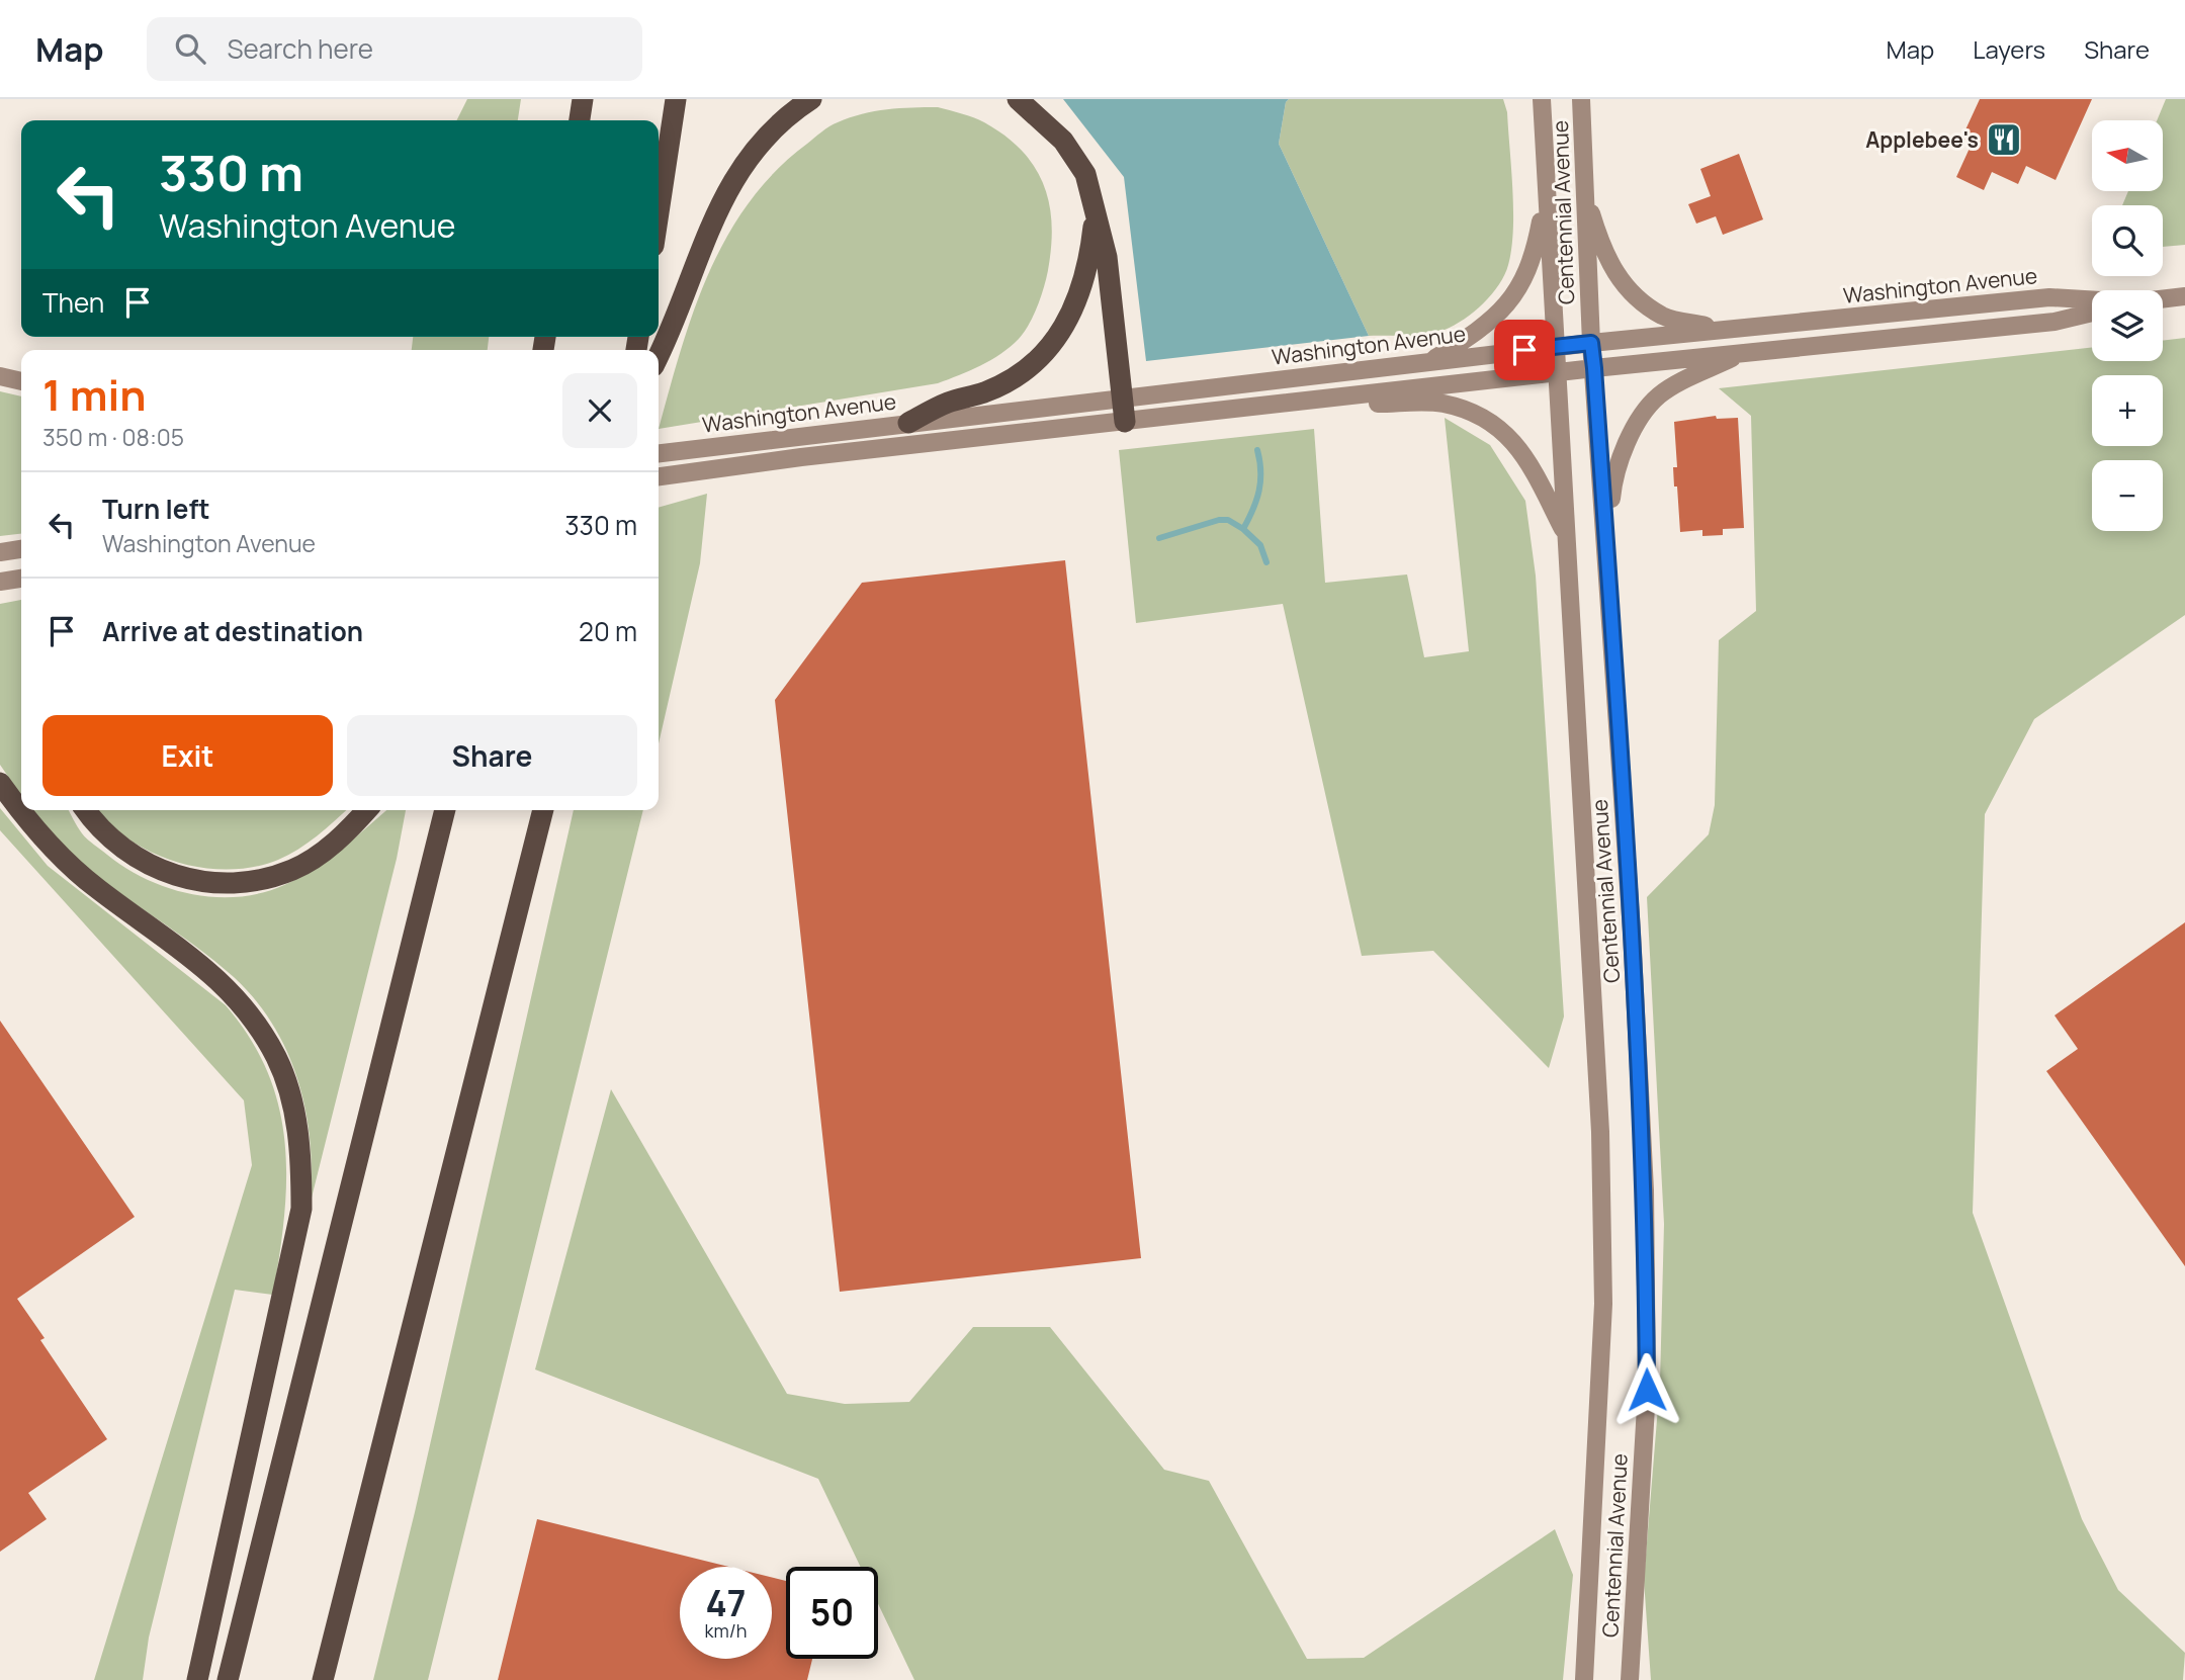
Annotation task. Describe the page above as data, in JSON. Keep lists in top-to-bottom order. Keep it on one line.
{"streets":{"main road":["Centennial Avenue","Washington Avenue"]},"crossings":[["Centennial Avenue","Washington Avenue"]],"places":{"restaurant":["Applebee's"]},"north":"left","page":{"header":"Map","search":"Search here","nav":["Map","Layers","Share"],"map_buttons":["+","−"],"turn":["330 m","Washington Avenue"],"then":"Then","heading":["1 min","350 m · 08:05"],"list":[{"name":"Turn left","note":"Washington Avenue","value":"330 m"},{"name":"Arrive at destination","value":"20 m"}],"buttons":["Exit","Share"],"speed":"47 km/h","limit":"50"}}
